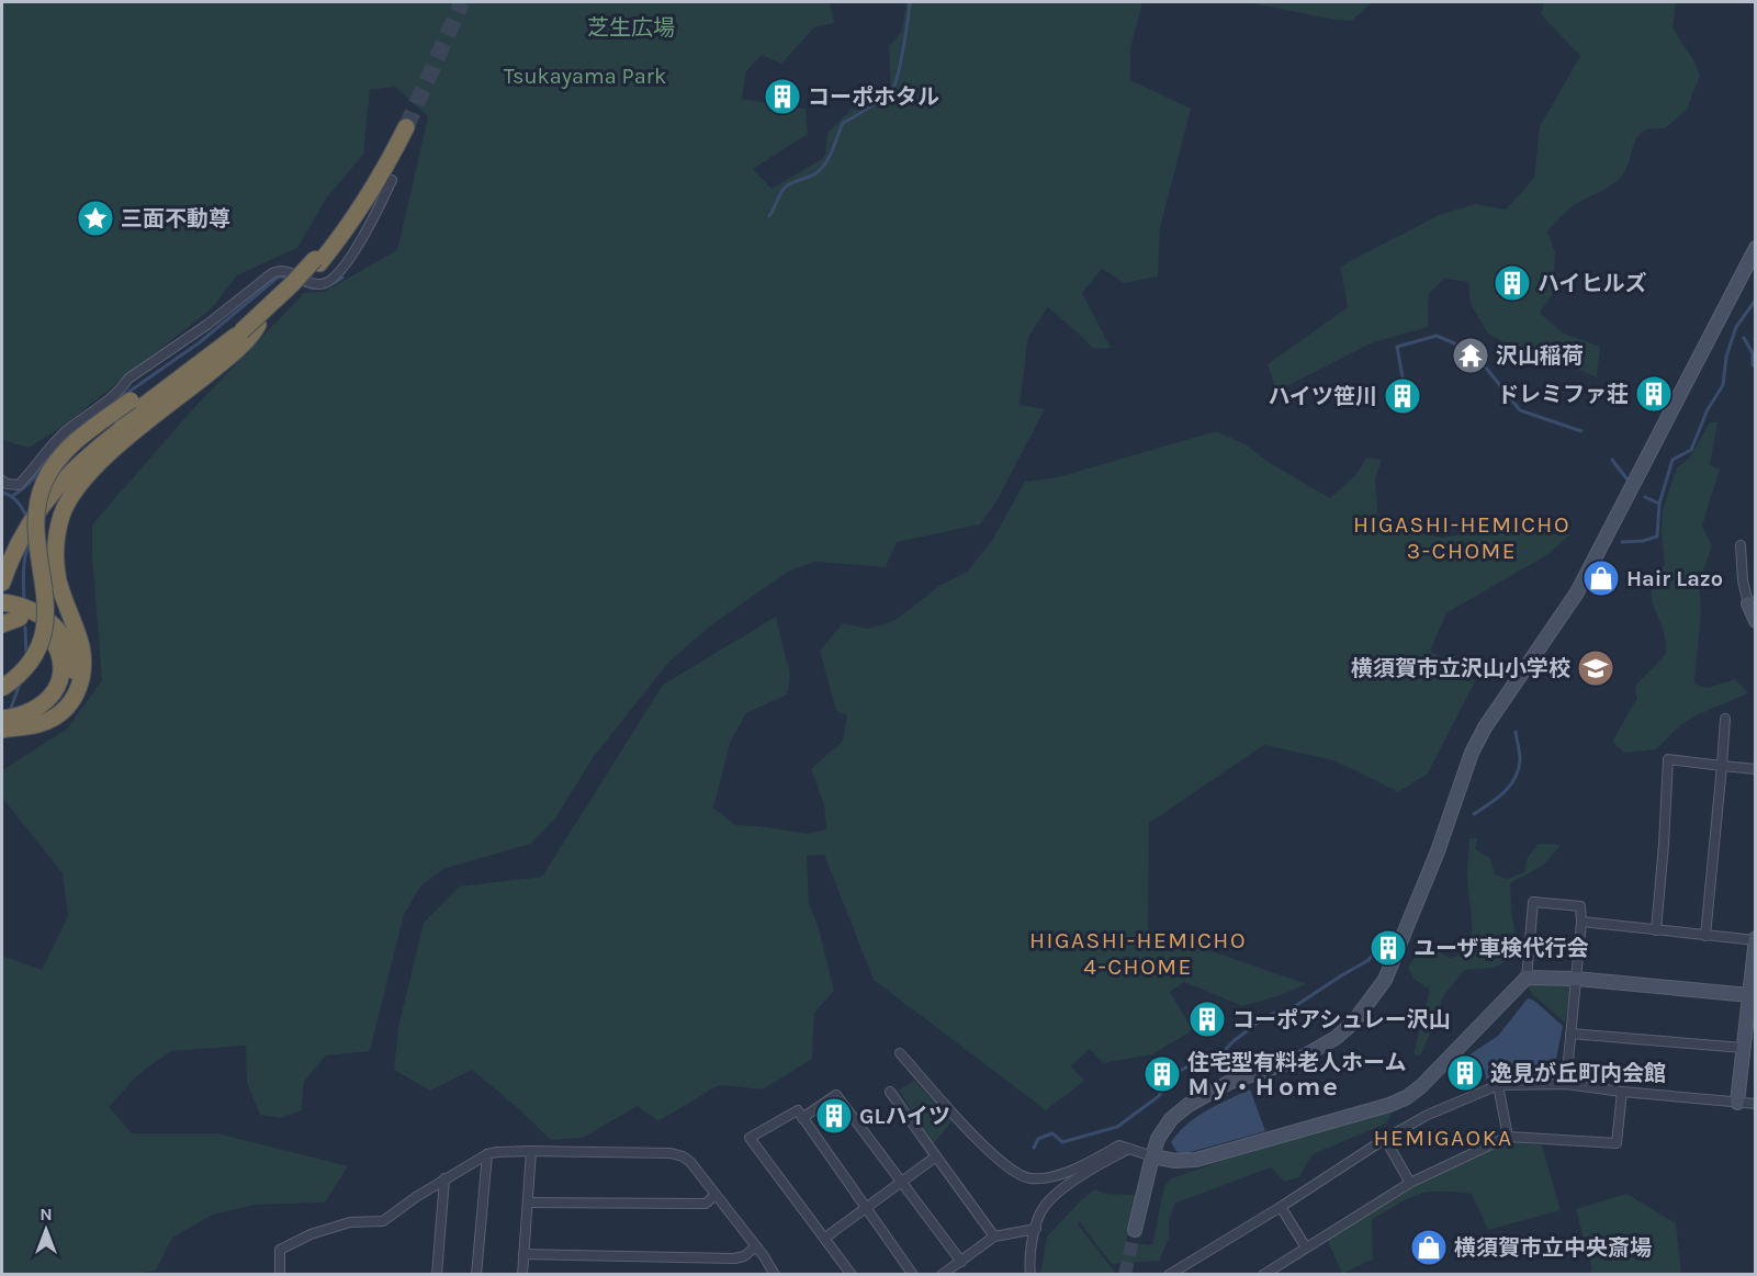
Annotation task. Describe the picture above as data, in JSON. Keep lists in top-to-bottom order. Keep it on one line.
{"districts":["HIGASHI-HEMICHO 3-CHOME","HIGASHI-HEMICHO 4-CHOME","HEMIGAOKA"],"parks":["芝生広場","Tsukayama Park"],"places":{"building":["コーポホタル","ハイヒルズ","ドレミファ荘","ハイツ笹川","ユーザ車検代行会","コーポアシュレー沢山","逸見が丘町内会館","住宅型有料老人ホーム Ｍｙ・Ｈｏｍｅ","GLハイツ"],"place":["三面不動尊"],"temple":["沢山稲荷"],"shop":["Hair Lazo","横須賀市立中央斎場"],"school or university":["横須賀市立沢山小学校"]},"north":"top"}
